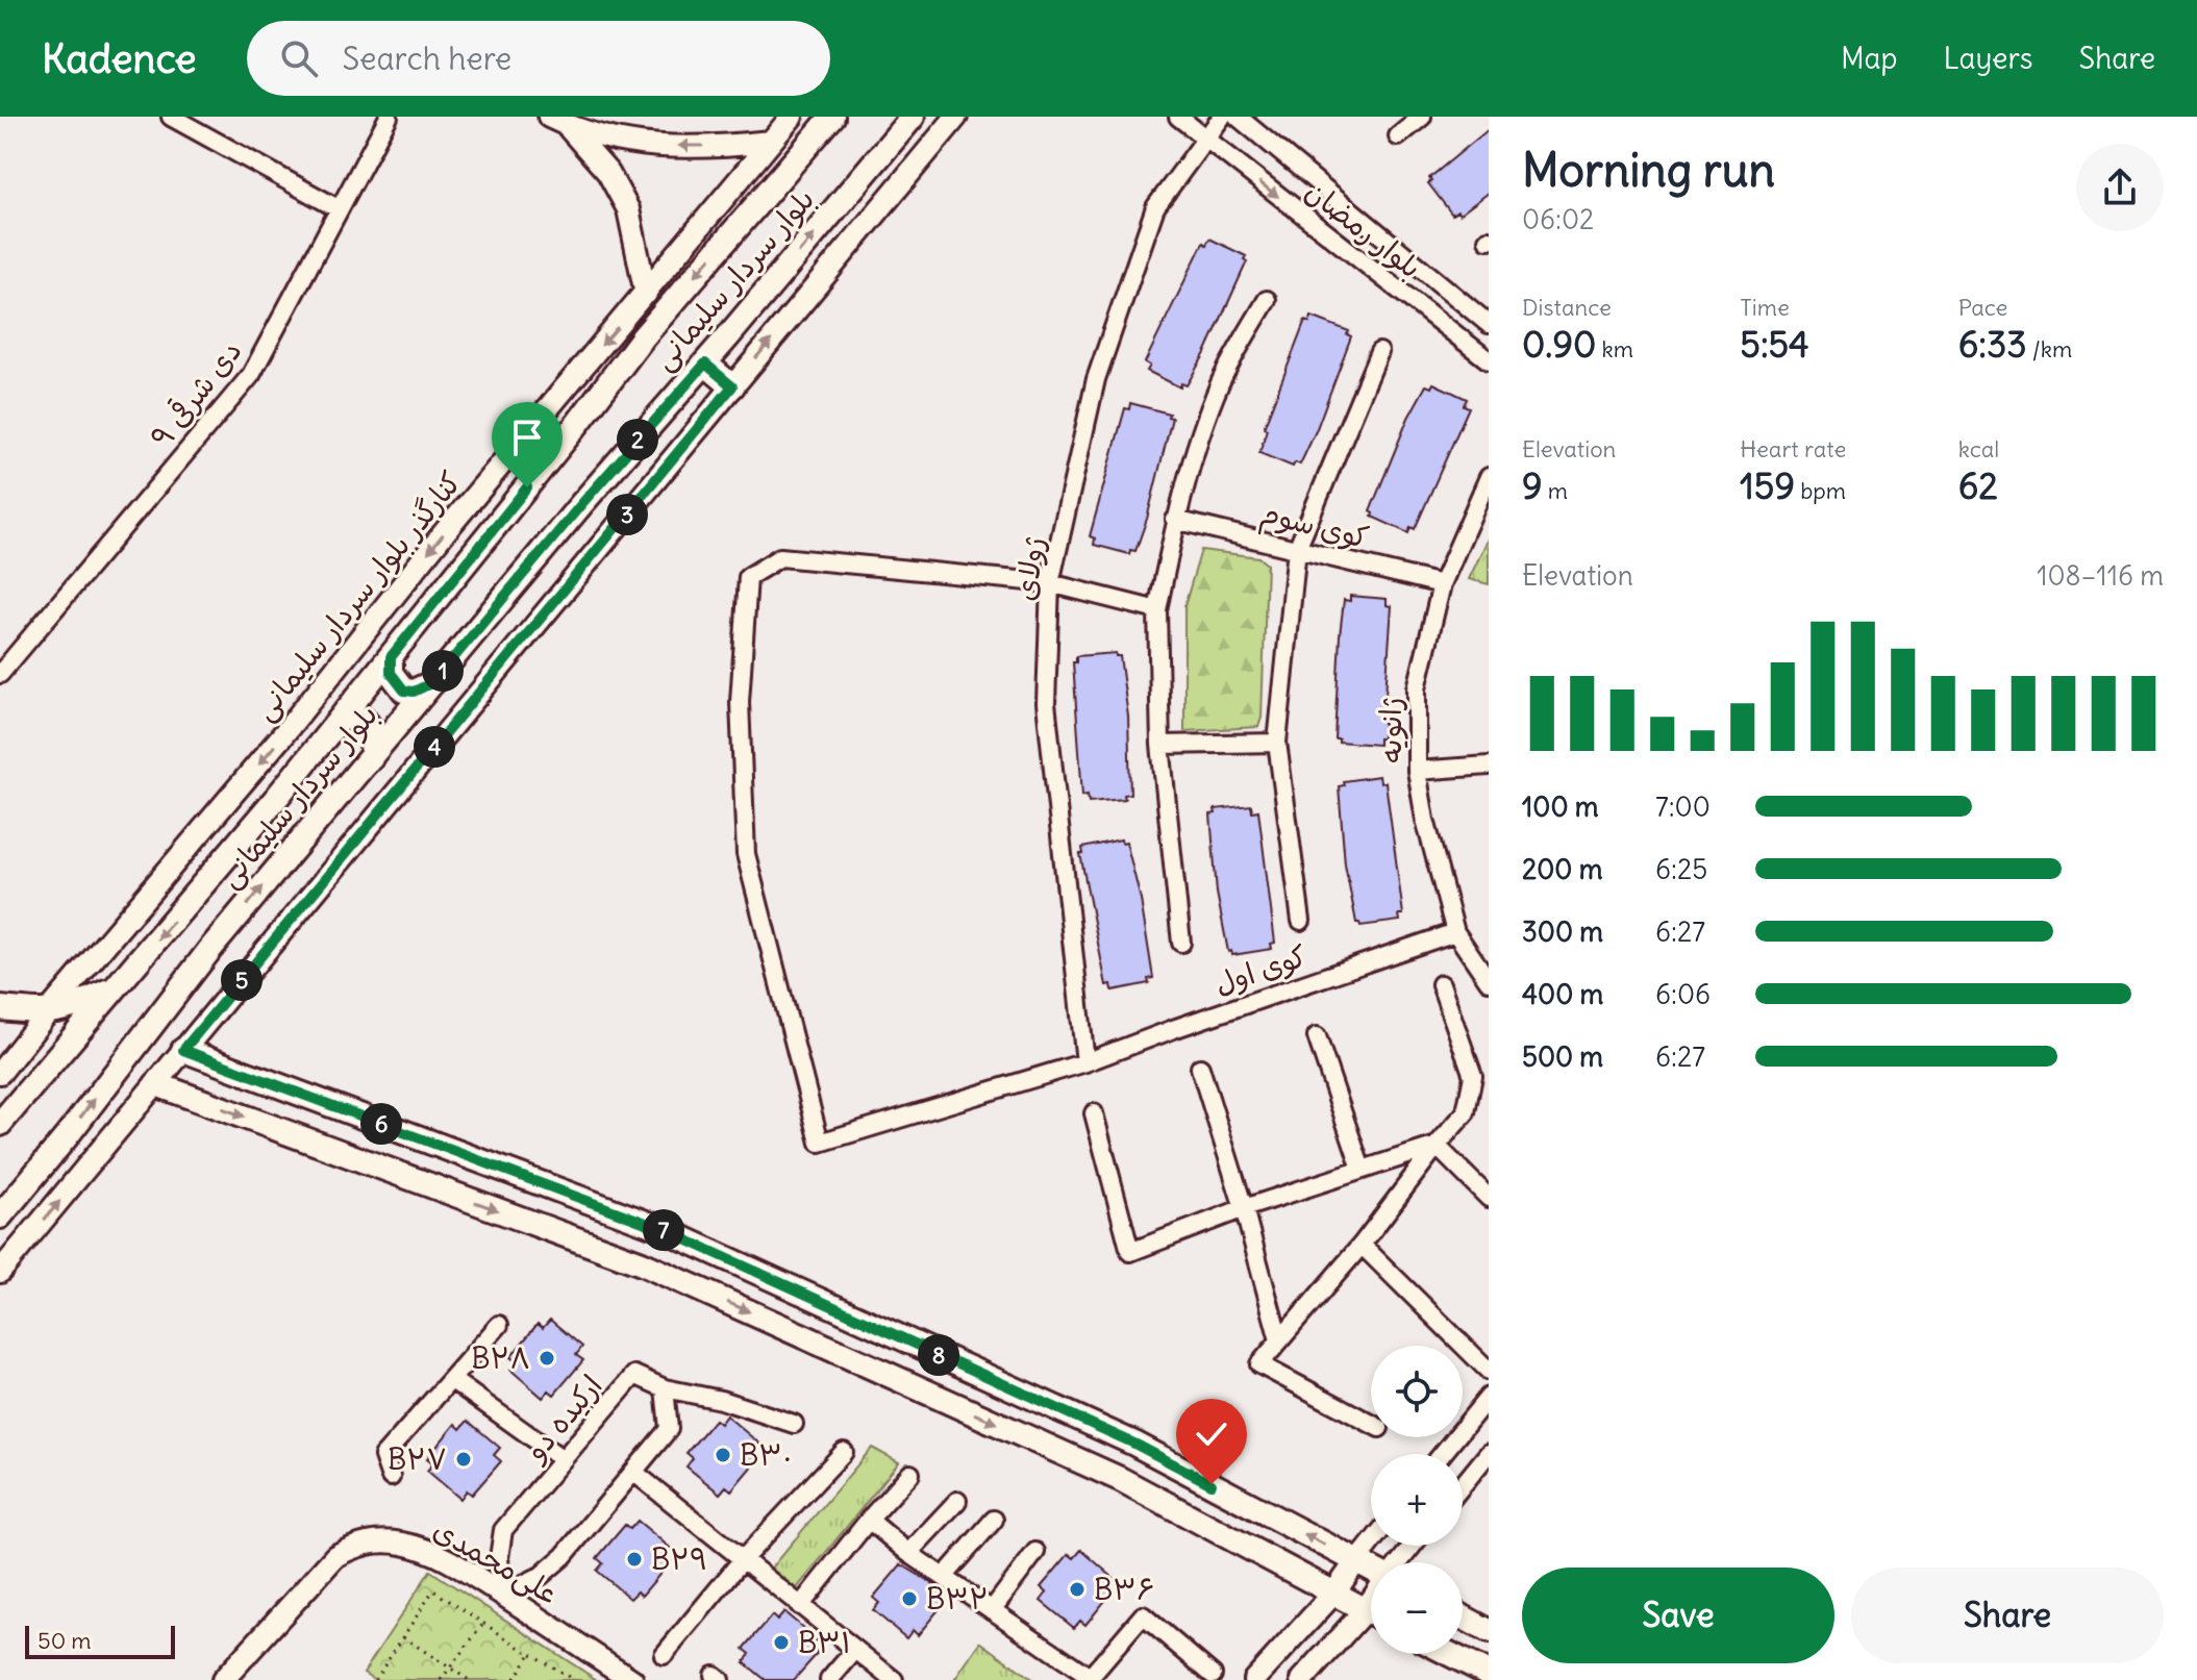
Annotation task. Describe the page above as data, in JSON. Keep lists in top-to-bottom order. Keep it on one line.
{"streets":{"main road":["بلوار سردار سلیمانی"],"street":["بلوار رمضان","۹ دی شرقی","کوی سوم","ژولای","کنارگذر بلوار سردار سلیمانی","ژانویه","کوی اول","ارکیده دو","علی‌محمدی"]},"crossings":[["بلوار رمضان","ژولای"],["کوی سوم","ژانویه"],["ژولای","کوی اول"],["ژانویه","کوی اول"],["ارکیده دو","علی‌محمدی"]],"places":["B۲۸","B۳۰","B۲۷","B۲۹","B۳۶","B۳۲","B۳۱"],"scale_bar":"50 m","page":{"header":"Kadence","search":"Search here","nav":["Map","Layers","Share"],"heading":["Morning run","06:02"],"stats":[["Distance","0.90 km"],["Time","5:54"],["Pace","6:33 /km"],["Elevation","9 m"],["Heart rate","159 bpm"],["kcal","62"]],"pins":["2","3","1","4","5","6","7","8"],"chart":["Elevation","108–116 m"],"list":[{"name":"100 m","note":"7:00"},{"name":"200 m","note":"6:25"},{"name":"300 m","note":"6:27"},{"name":"400 m","note":"6:06"},{"name":"500 m","note":"6:27"}],"map_buttons":["+","−"],"buttons":["Save","Share"],"scale":"50 m"}}
